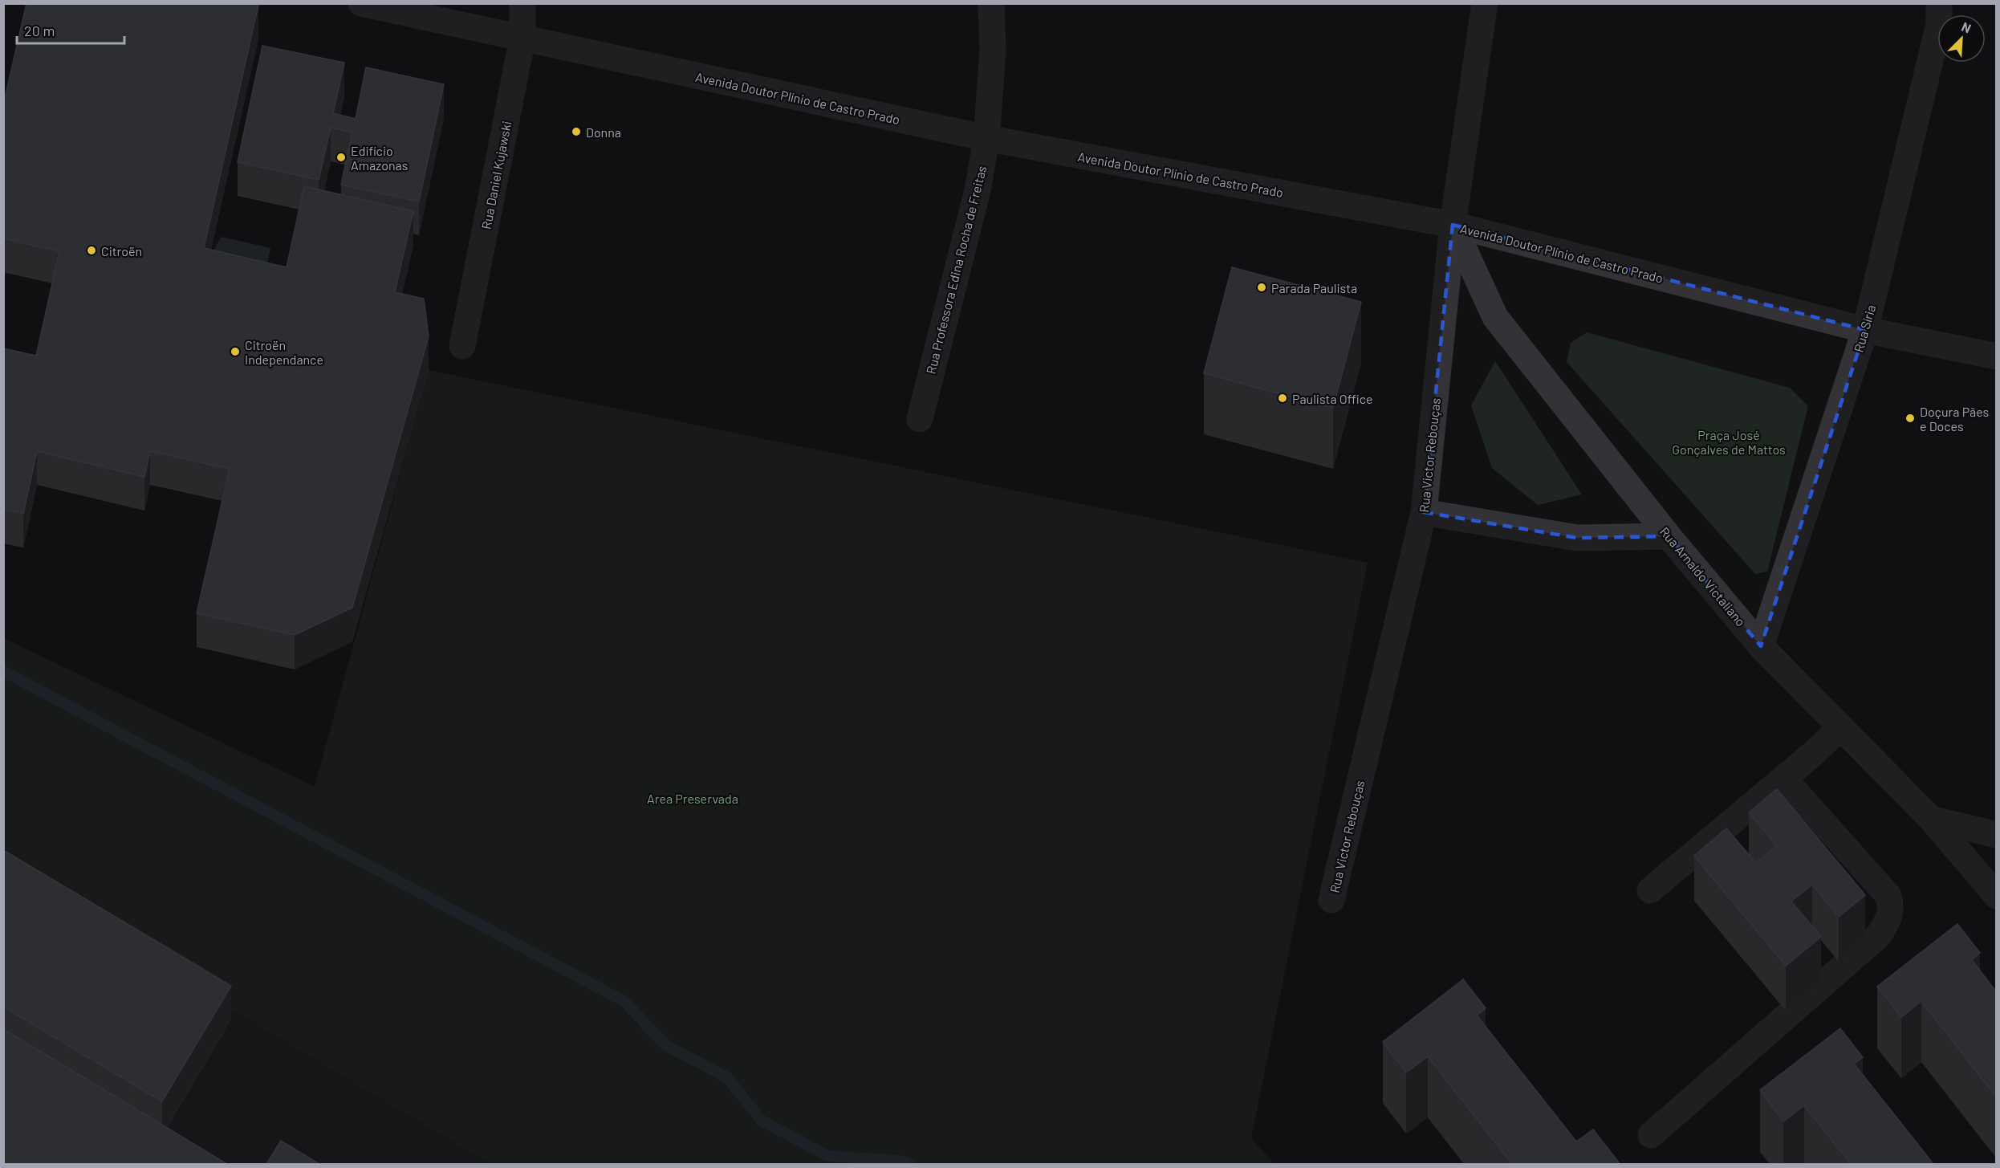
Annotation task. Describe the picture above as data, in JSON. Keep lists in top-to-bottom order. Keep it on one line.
{"streets":{"street":["Avenida Doutor Plínio de Castro Prado","Rua Daniel Kujawski","Rua Professora Edina Rocha de Freitas","Rua Síria","Rua Victor Rebouças","Rua Arnaldo Victaliano"]},"crossings":[["Avenida Doutor Plínio de Castro Prado","Rua Daniel Kujawski"],["Avenida Doutor Plínio de Castro Prado","Rua Professora Edina Rocha de Freitas"],["Avenida Doutor Plínio de Castro Prado","Rua Síria"],["Avenida Doutor Plínio de Castro Prado","Rua Victor Rebouças"],["Avenida Doutor Plínio de Castro Prado","Rua Arnaldo Victaliano"],["Rua Síria","Rua Arnaldo Victaliano"],["Rua Victor Rebouças","Rua Arnaldo Victaliano"]],"parks":["Praça José Gonçalves de Mattos","Area Preservada"],"places":["Donna","Edifício Amazonas","Citroën","Parada Paulista","Citroën Independance","Paulista Office","Doçura Pães e Doces"],"scale_bar":"20 m","north":"top right"}
